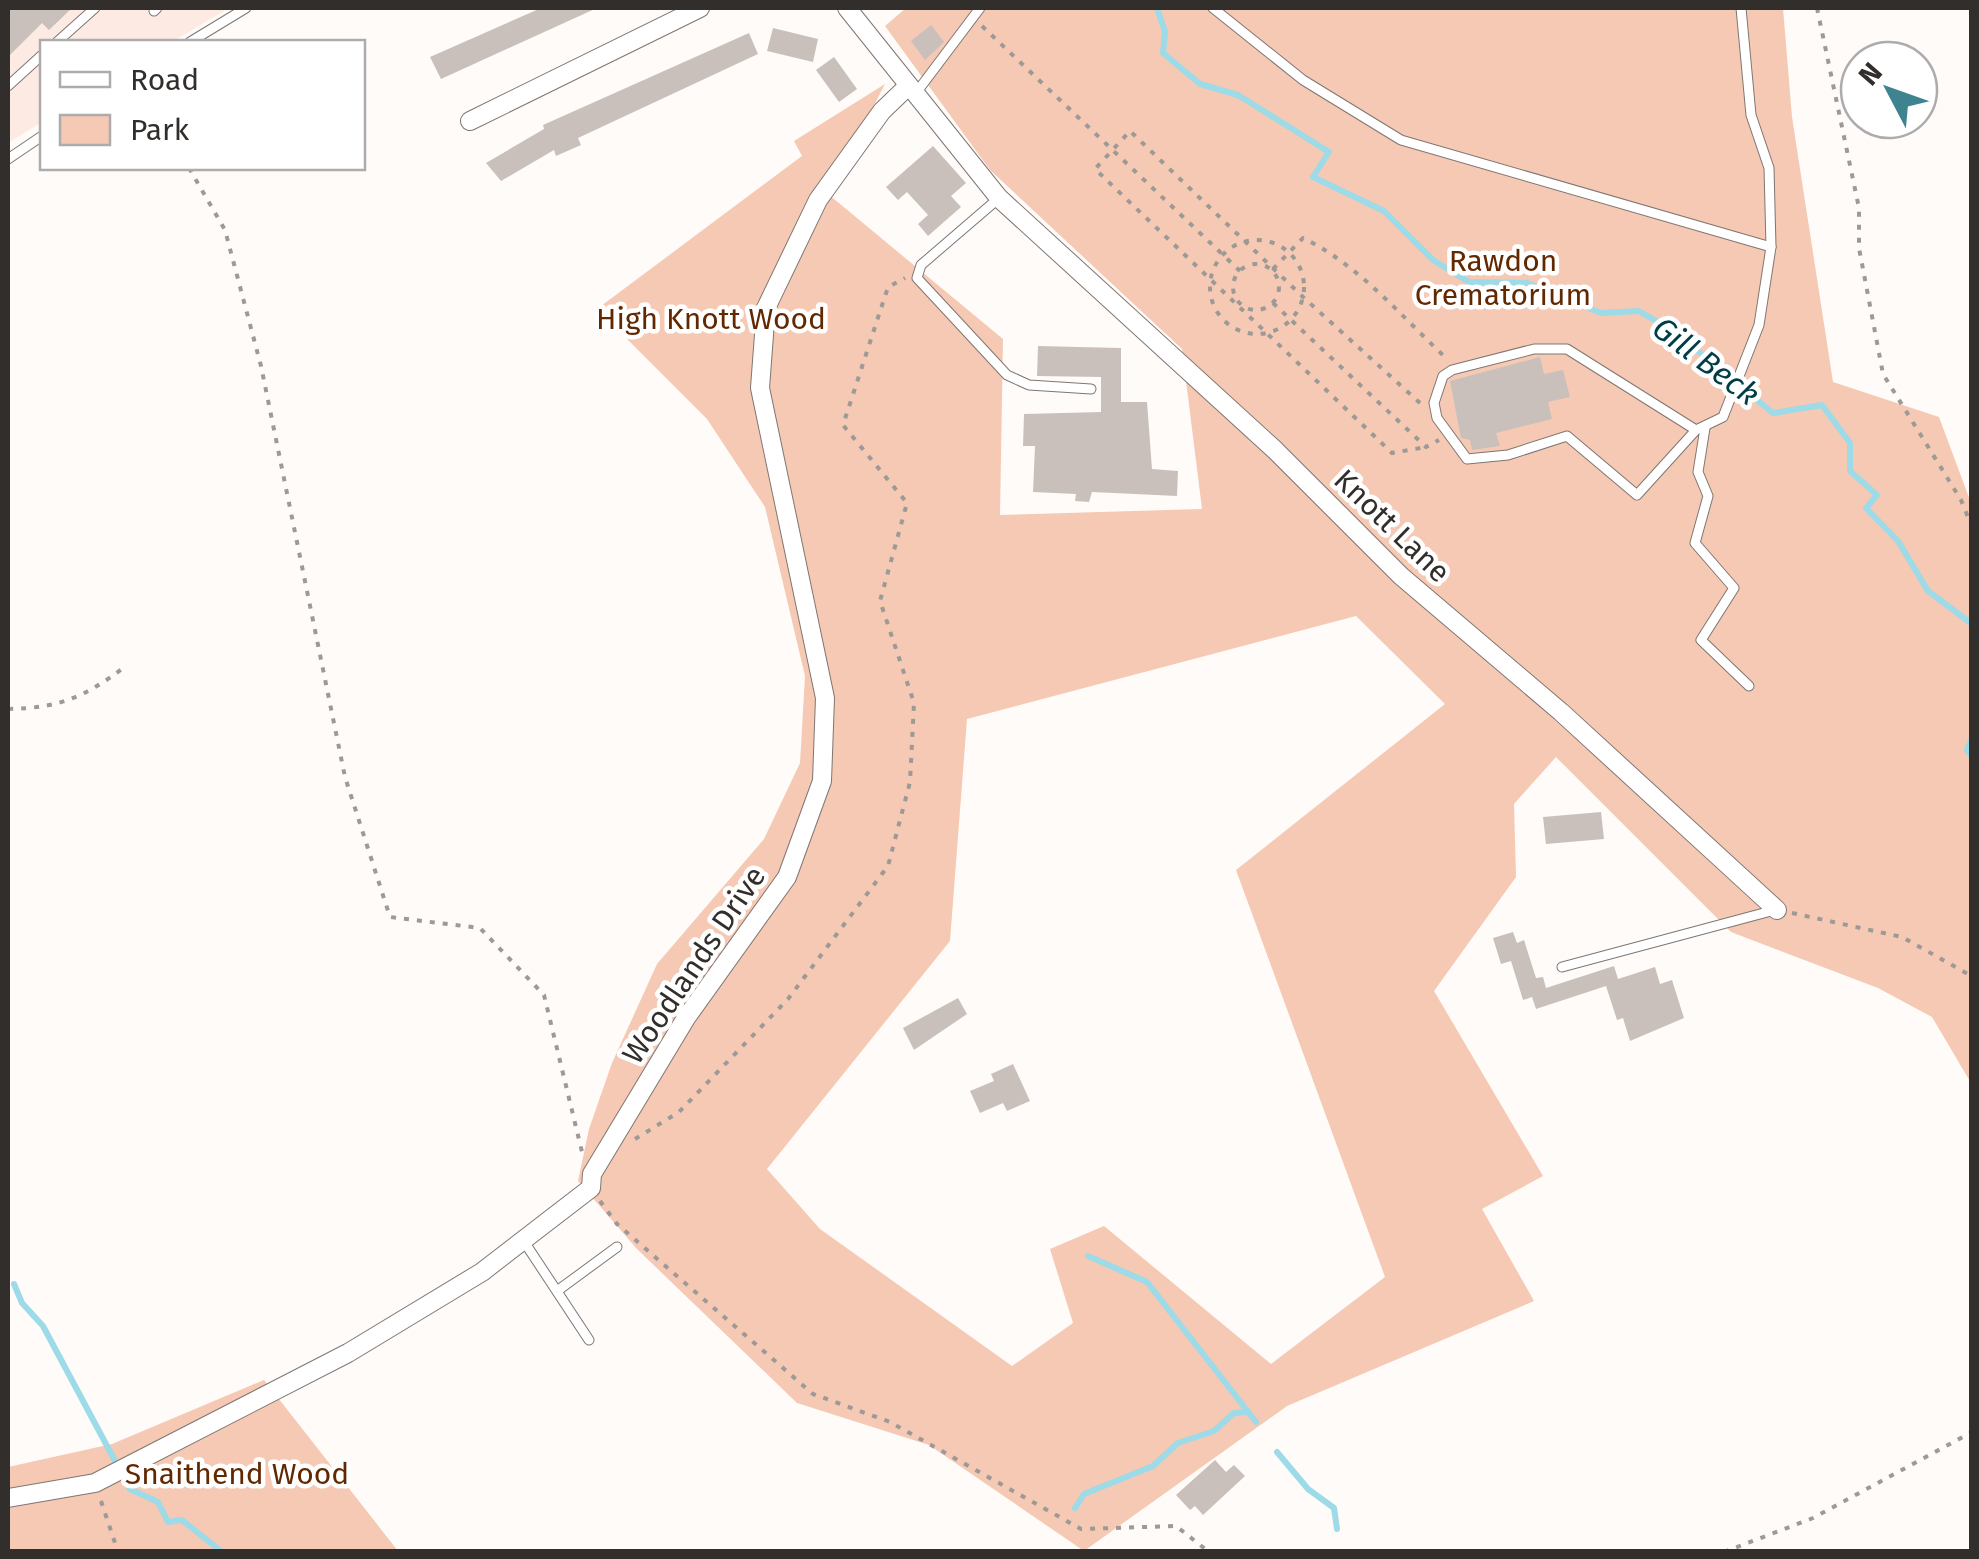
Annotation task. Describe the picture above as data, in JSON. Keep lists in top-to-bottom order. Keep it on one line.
{"streets":{"street":["Knott Lane","Woodlands Drive"]},"crossings":[["Knott Lane","Woodlands Drive"]],"water":["Gill Beck"],"parks":["Rawdon Crematorium","High Knott Wood","Snaithend Wood"],"legend":["Road","Park"],"north":"top left"}
